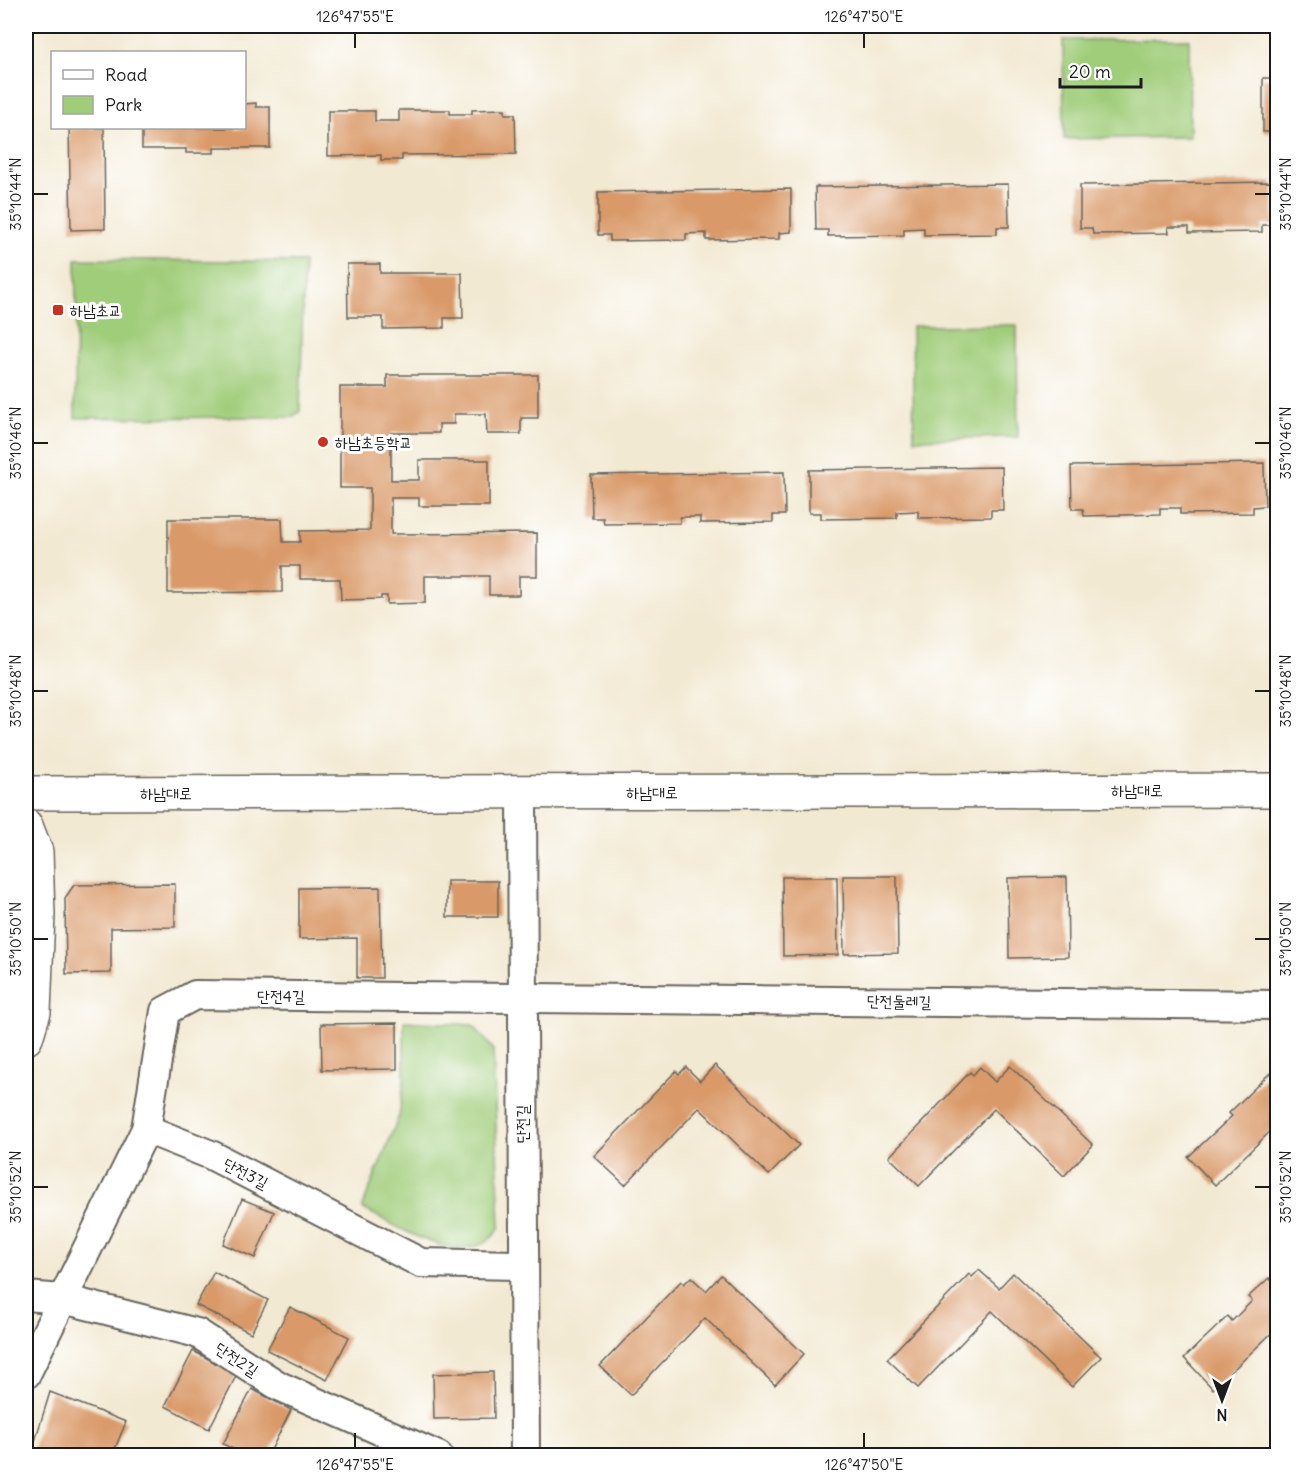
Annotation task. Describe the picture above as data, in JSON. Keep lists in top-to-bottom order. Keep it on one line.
{"streets":{"main road":["하남대로"],"street":["단전4길","단전둘레길","단전길","단전3길","단전2길"]},"crossings":[["하남대로","단전길"],["단전4길","단전둘레길"],["단전4길","단전길"],["단전4길","단전3길"],["단전둘레길","단전길"],["단전길","단전3길"]],"places":{"transit":["하남초교"],"other":["하남초등학교"]},"legend":["Road","Park"],"scale_bar":"20 m","north":"bottom","coordinates":["126°47'55\"E","126°47'50\"E","35°10'44\"N","35°10'46\"N","35°10'48\"N","35°10'50\"N","35°10'52\"N"]}
